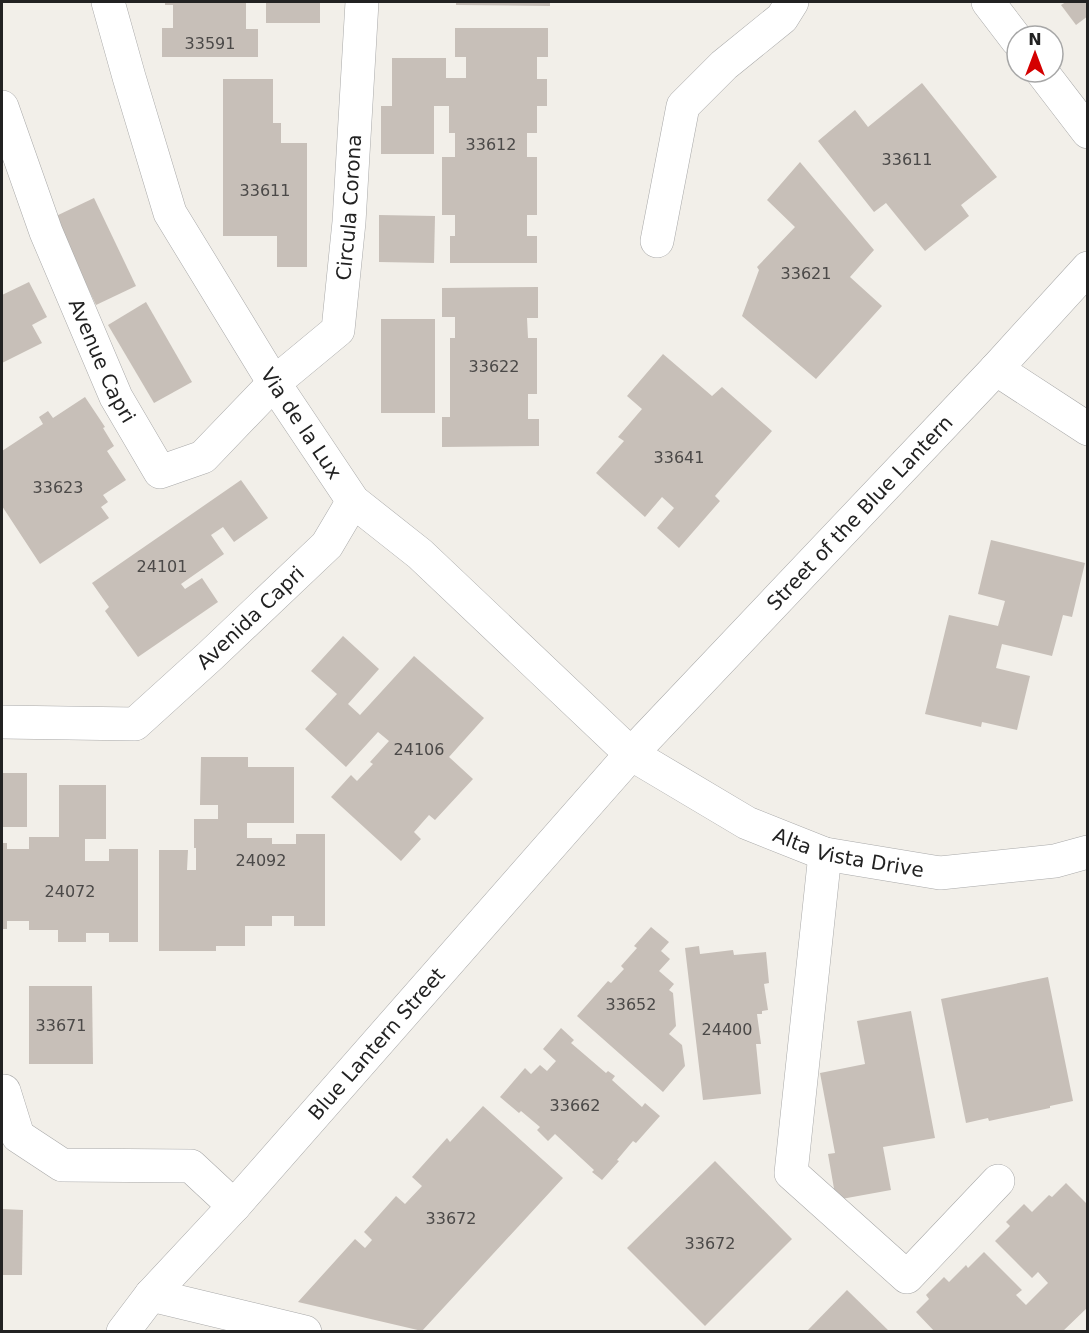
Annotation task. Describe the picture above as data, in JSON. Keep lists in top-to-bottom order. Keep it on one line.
{"streets":{"street":["Circula Corona","Avenue Capri","Via de la Lux","Street of the Blue Lantern","Avenida Capri","Alta Vista Drive","Blue Lantern Street"]},"crossings":[["Circula Corona","Avenue Capri"],["Circula Corona","Via de la Lux"],["Avenue Capri","Via de la Lux"],["Via de la Lux","Street of the Blue Lantern"],["Via de la Lux","Avenida Capri"],["Via de la Lux","Alta Vista Drive"],["Via de la Lux","Blue Lantern Street"],["Street of the Blue Lantern","Alta Vista Drive"],["Street of the Blue Lantern","Blue Lantern Street"],["Alta Vista Drive","Blue Lantern Street"]],"house_numbers":["33591","33612","33611","33611","33621","33622","33641","33623","24101","24106","24092","24072","33652","33671","24400","33662","33672","33672"],"north":"top"}
